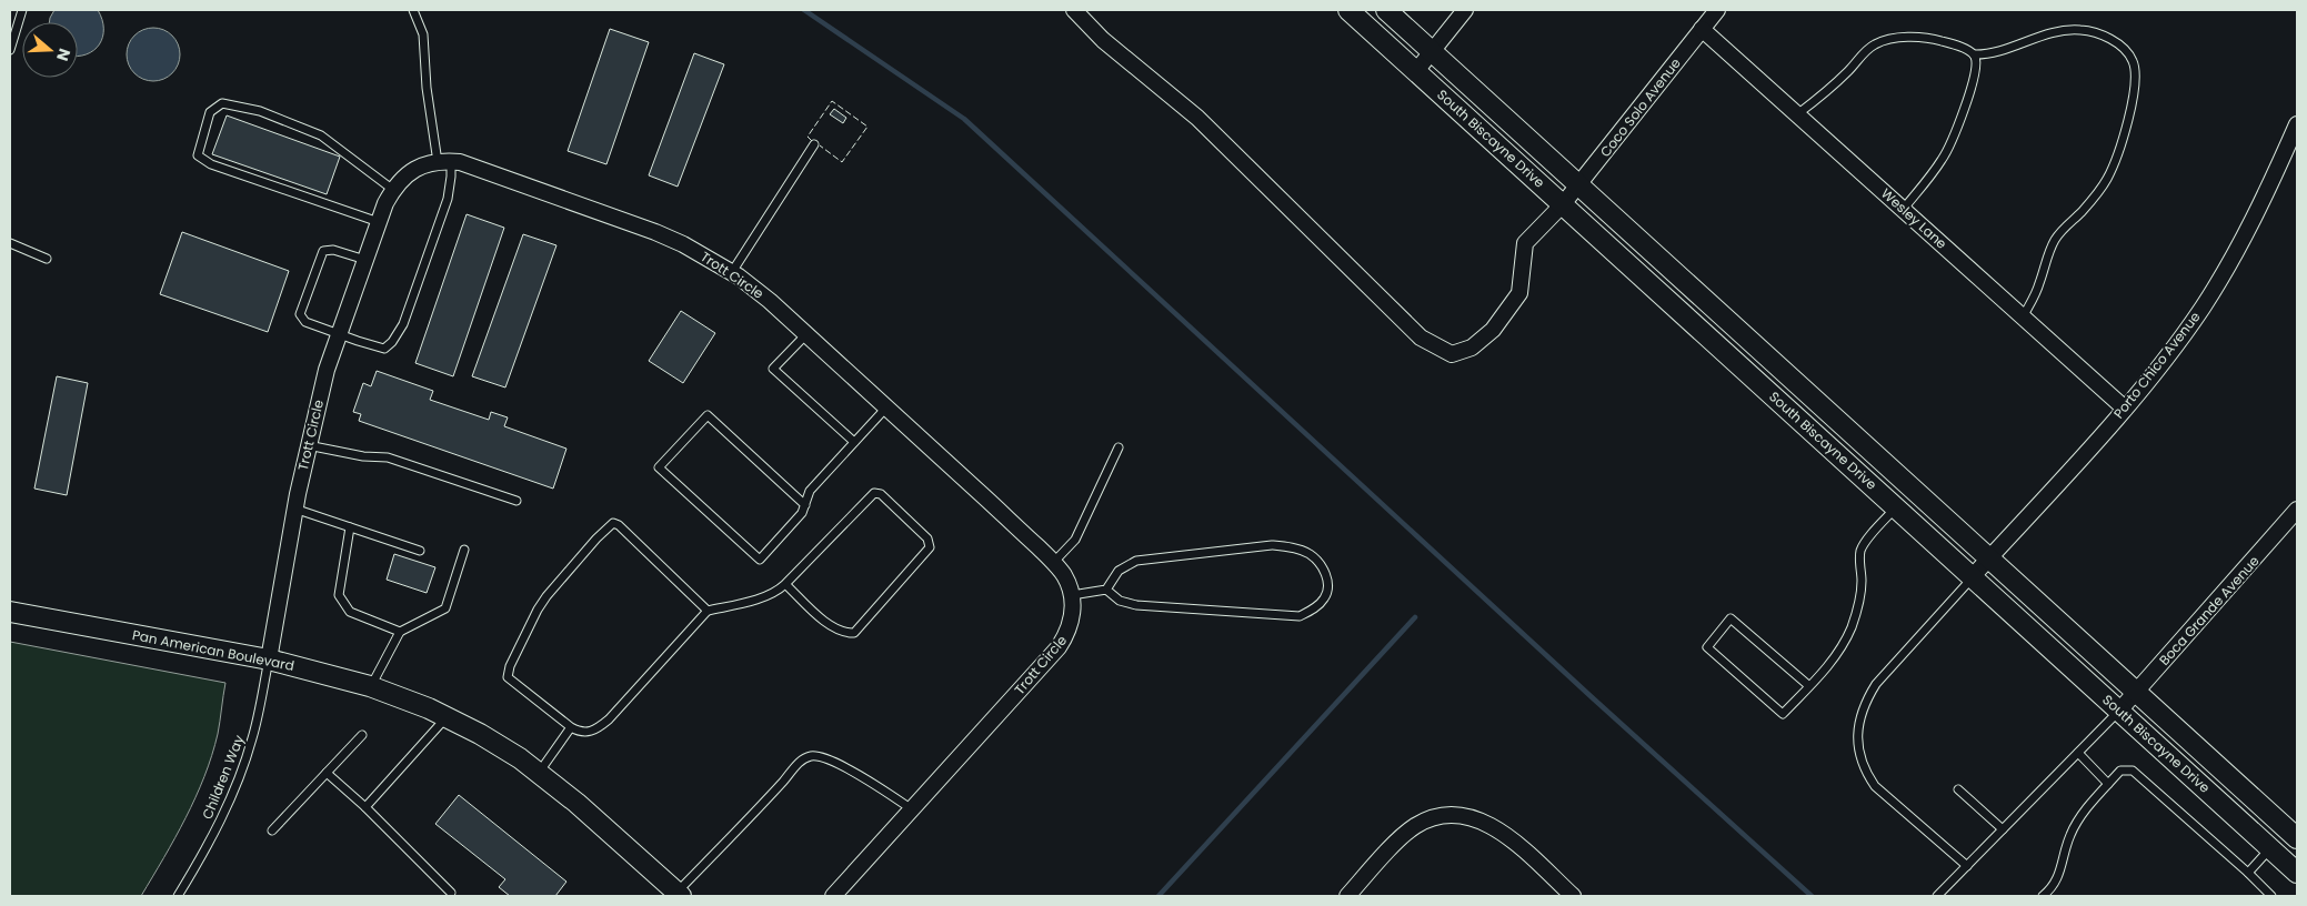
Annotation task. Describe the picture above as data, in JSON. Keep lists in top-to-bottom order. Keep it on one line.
{"streets":{"street":["Coco Solo Avenue","South Biscayne Drive","Wesley Lane","Trott Circle","Porto Chico Avenue","Boca Grande Avenue","Pan American Boulevard"],"lane":["Children Way"]},"crossings":[["Coco Solo Avenue","South Biscayne Drive"],["Coco Solo Avenue","Wesley Lane"],["South Biscayne Drive","Porto Chico Avenue"],["South Biscayne Drive","Boca Grande Avenue"],["Wesley Lane","Porto Chico Avenue"],["Trott Circle","Pan American Boulevard"],["Trott Circle","Children Way"],["Pan American Boulevard","Children Way"]],"north":"right"}
